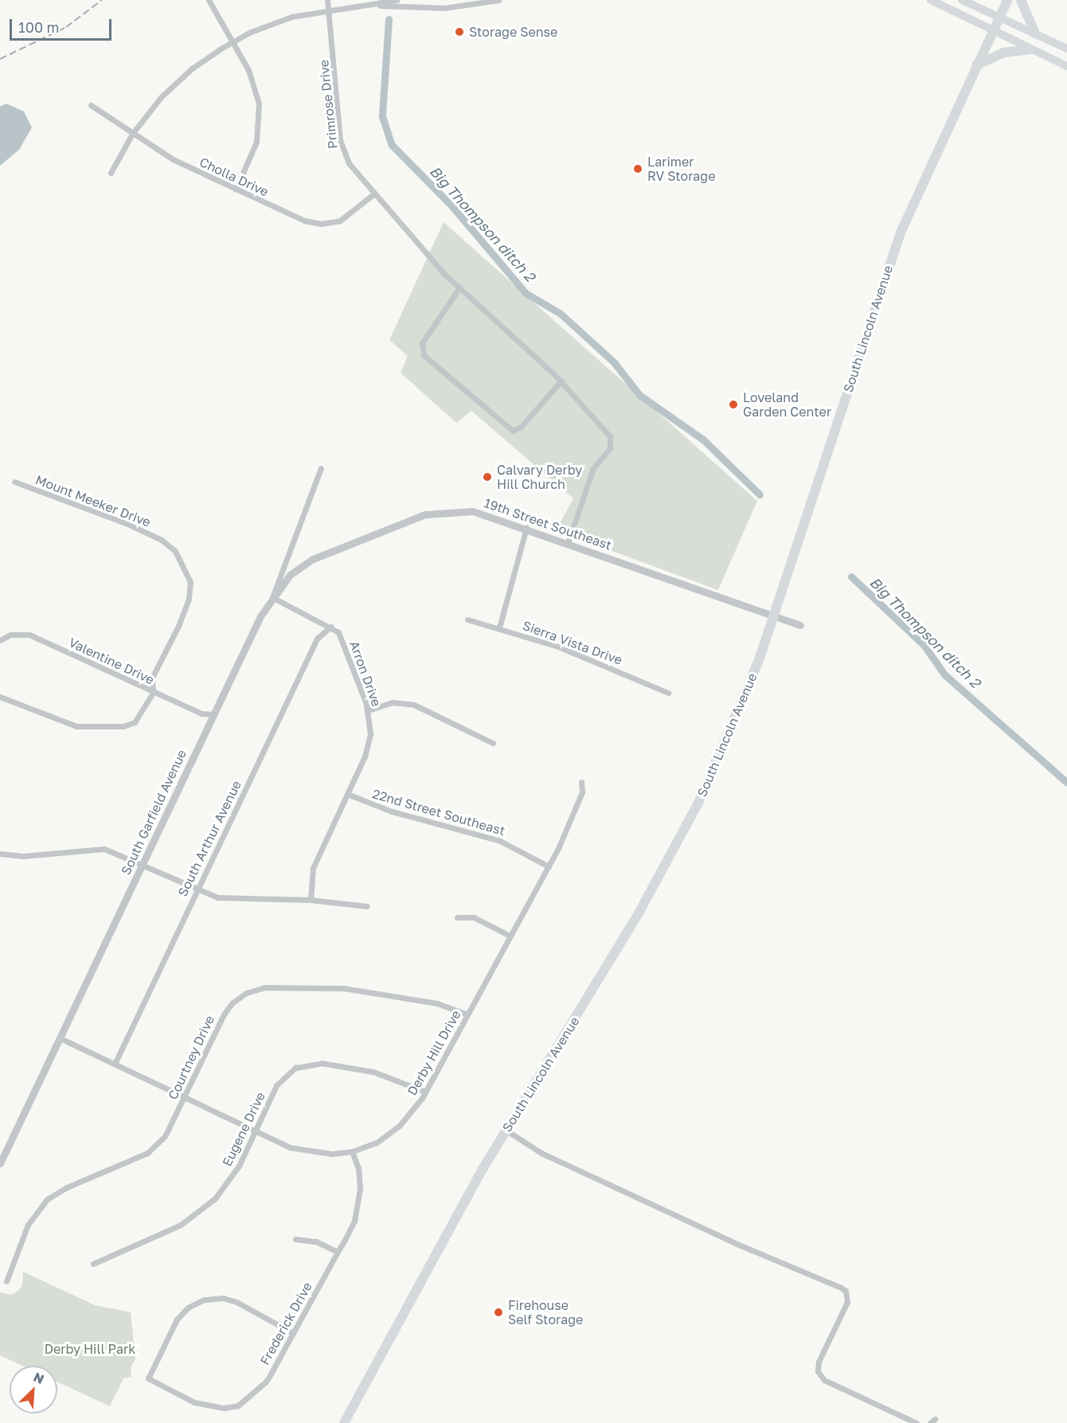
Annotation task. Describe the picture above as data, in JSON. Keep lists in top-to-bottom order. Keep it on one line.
{"streets":{"highway":["South Lincoln Avenue"],"street":["Primrose Drive","Cholla Drive","Mount Meeker Drive","19th Street Southeast","Sierra Vista Drive","Valentine Drive","Arron Drive","South Garfield Avenue","22nd Street Southeast","South Arthur Avenue","Derby Hill Drive","Courtney Drive","Eugene Drive","Frederick Drive"]},"crossings":[["Primrose Drive","Cholla Drive"],["Primrose Drive","19th Street Southeast"],["South Lincoln Avenue","19th Street Southeast"],["Mount Meeker Drive","Valentine Drive"],["19th Street Southeast","Arron Drive"],["19th Street Southeast","South Garfield Avenue"],["Valentine Drive","South Garfield Avenue"],["Arron Drive","South Garfield Avenue"],["Arron Drive","22nd Street Southeast"],["Arron Drive","South Arthur Avenue"],["South Garfield Avenue","Derby Hill Drive"],["22nd Street Southeast","Derby Hill Drive"],["South Arthur Avenue","Derby Hill Drive"],["Derby Hill Drive","Courtney Drive"],["Derby Hill Drive","Eugene Drive"],["Derby Hill Drive","Frederick Drive"]],"water":["Big Thompson ditch 2"],"parks":["Derby Hill Park"],"places":["Storage Sense","Larimer RV Storage","Loveland Garden Center","Calvary Derby Hill Church","Firehouse Self Storage"],"scale_bar":"100 m","north":"top right"}
